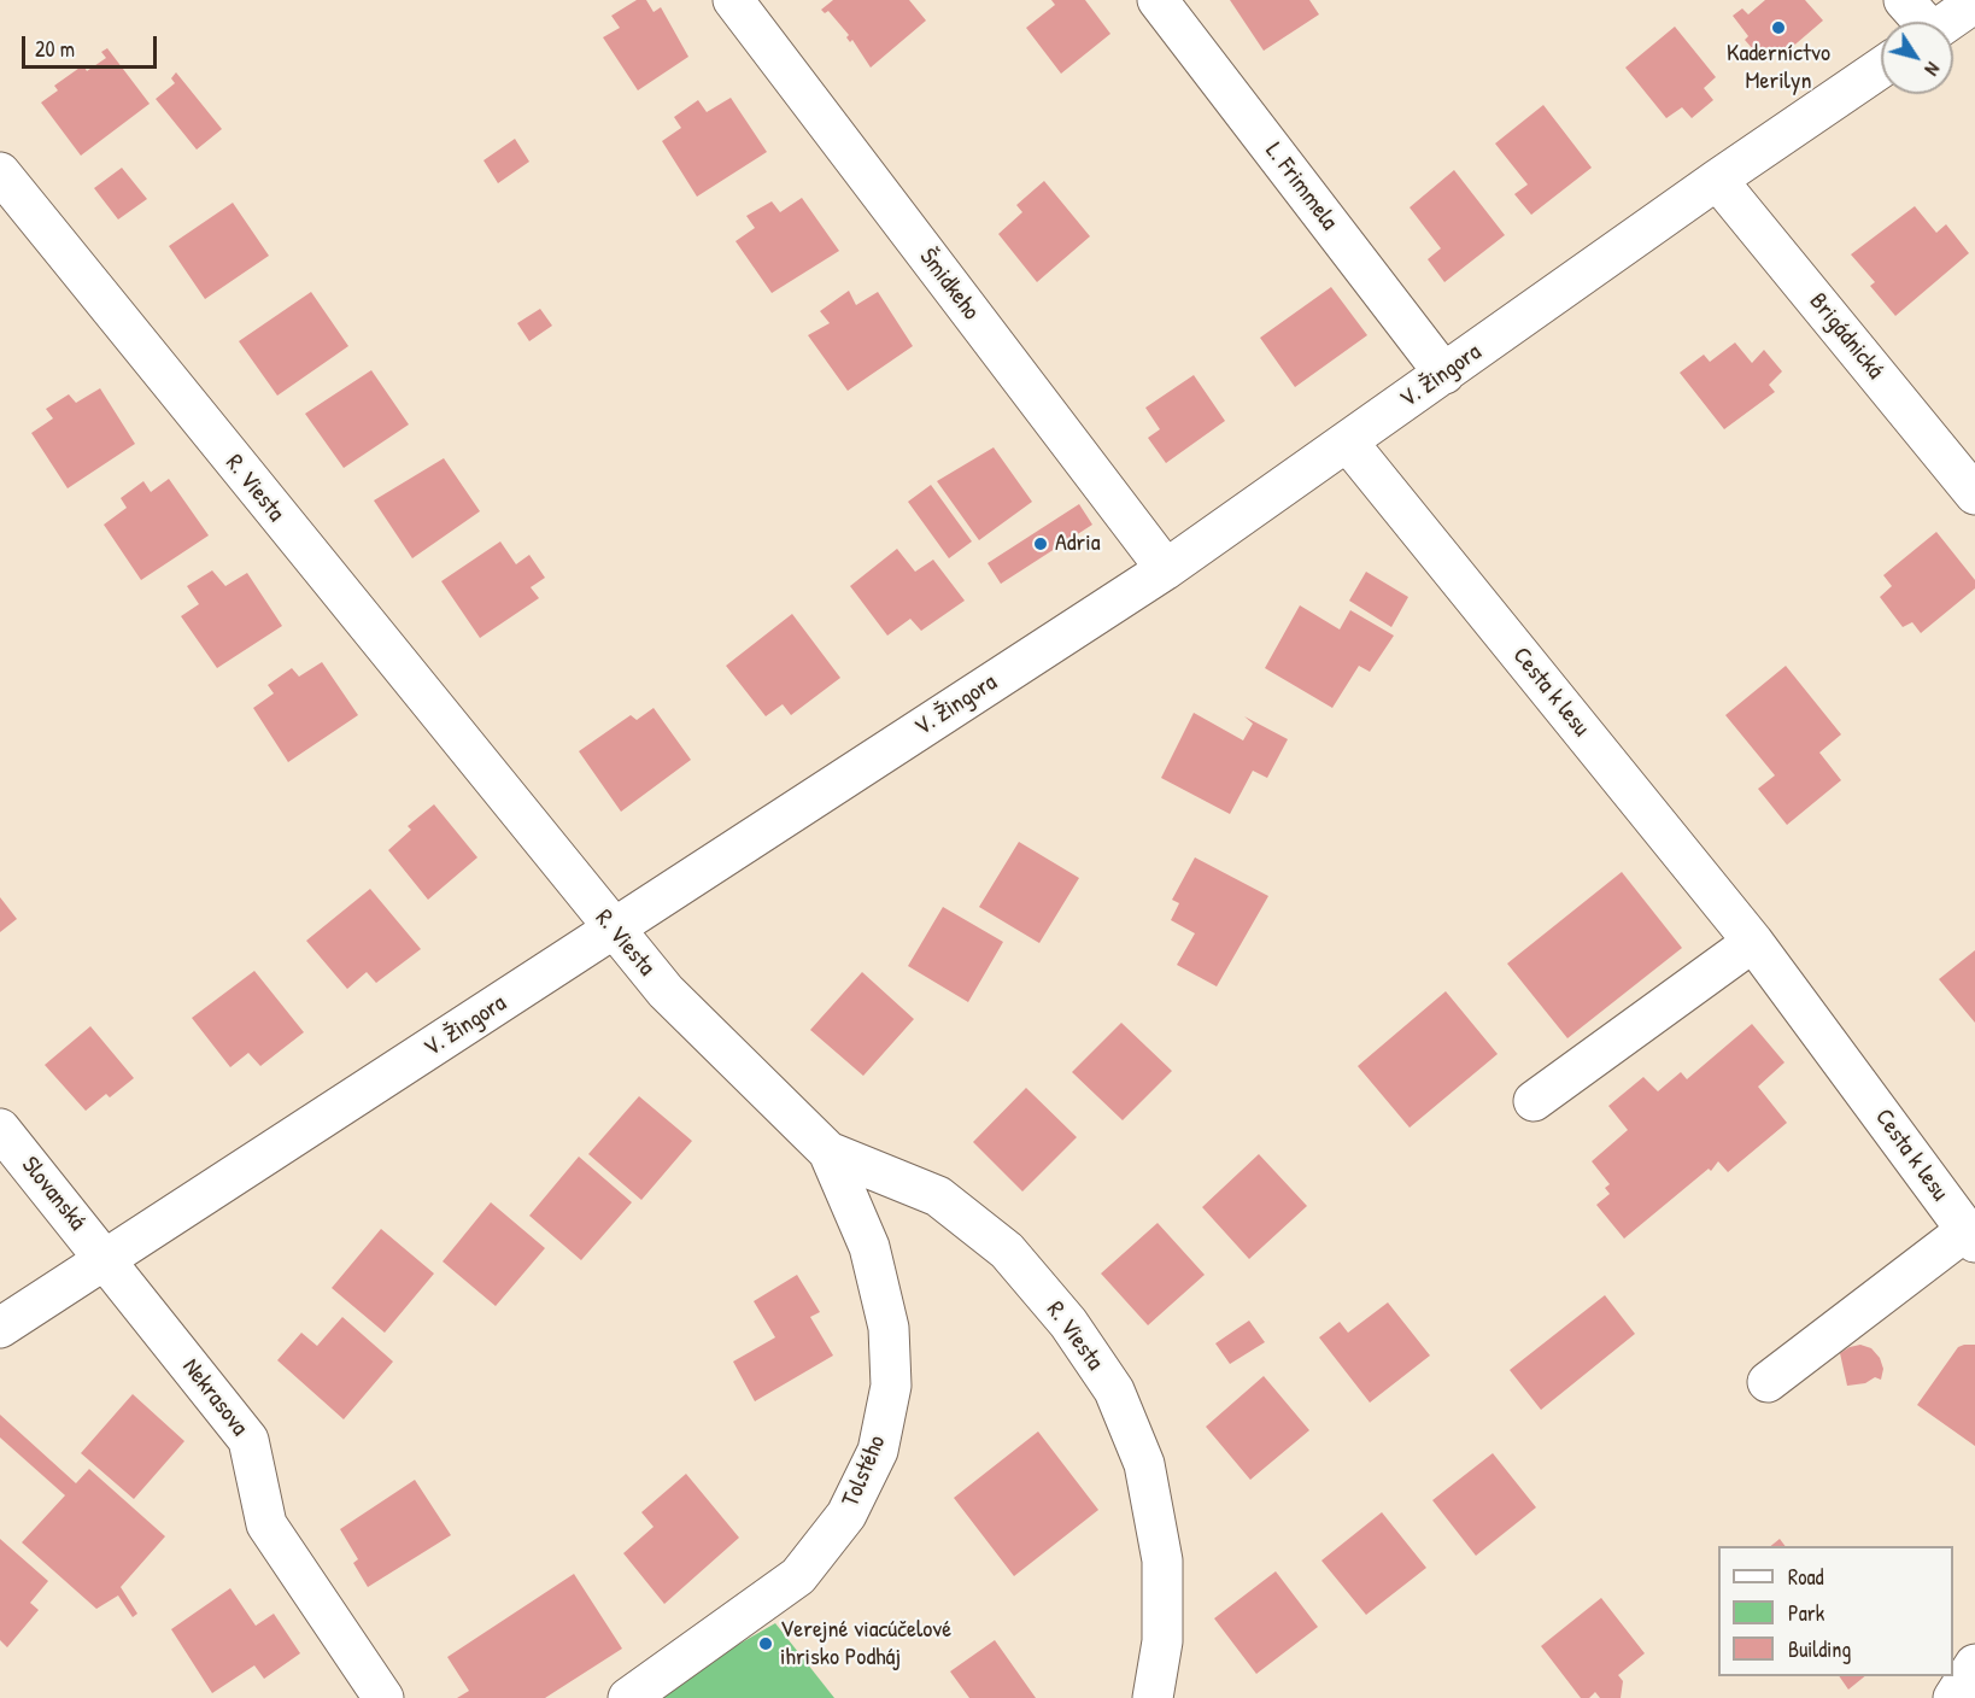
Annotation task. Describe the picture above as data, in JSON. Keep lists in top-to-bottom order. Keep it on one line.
{"streets":{"street":["L. Frimmela","Šmidkeho","Brigádnická","V. Žingora","R. Viesta","Cesta k lesu","Slovanská","Nekrasova","Tolstého"]},"crossings":[["L. Frimmela","V. Žingora"],["Šmidkeho","V. Žingora"],["Brigádnická","V. Žingora"],["V. Žingora","R. Viesta"],["V. Žingora","Cesta k lesu"],["V. Žingora","Slovanská"],["V. Žingora","Nekrasova"],["R. Viesta","Tolstého"],["Slovanská","Nekrasova"]],"places":["Kaderníctvo Merilyn","Adria","Verejné viacúčelové ihrisko Podháj"],"legend":["Road","Park","Building"],"scale_bar":"20 m","north":"bottom right"}
